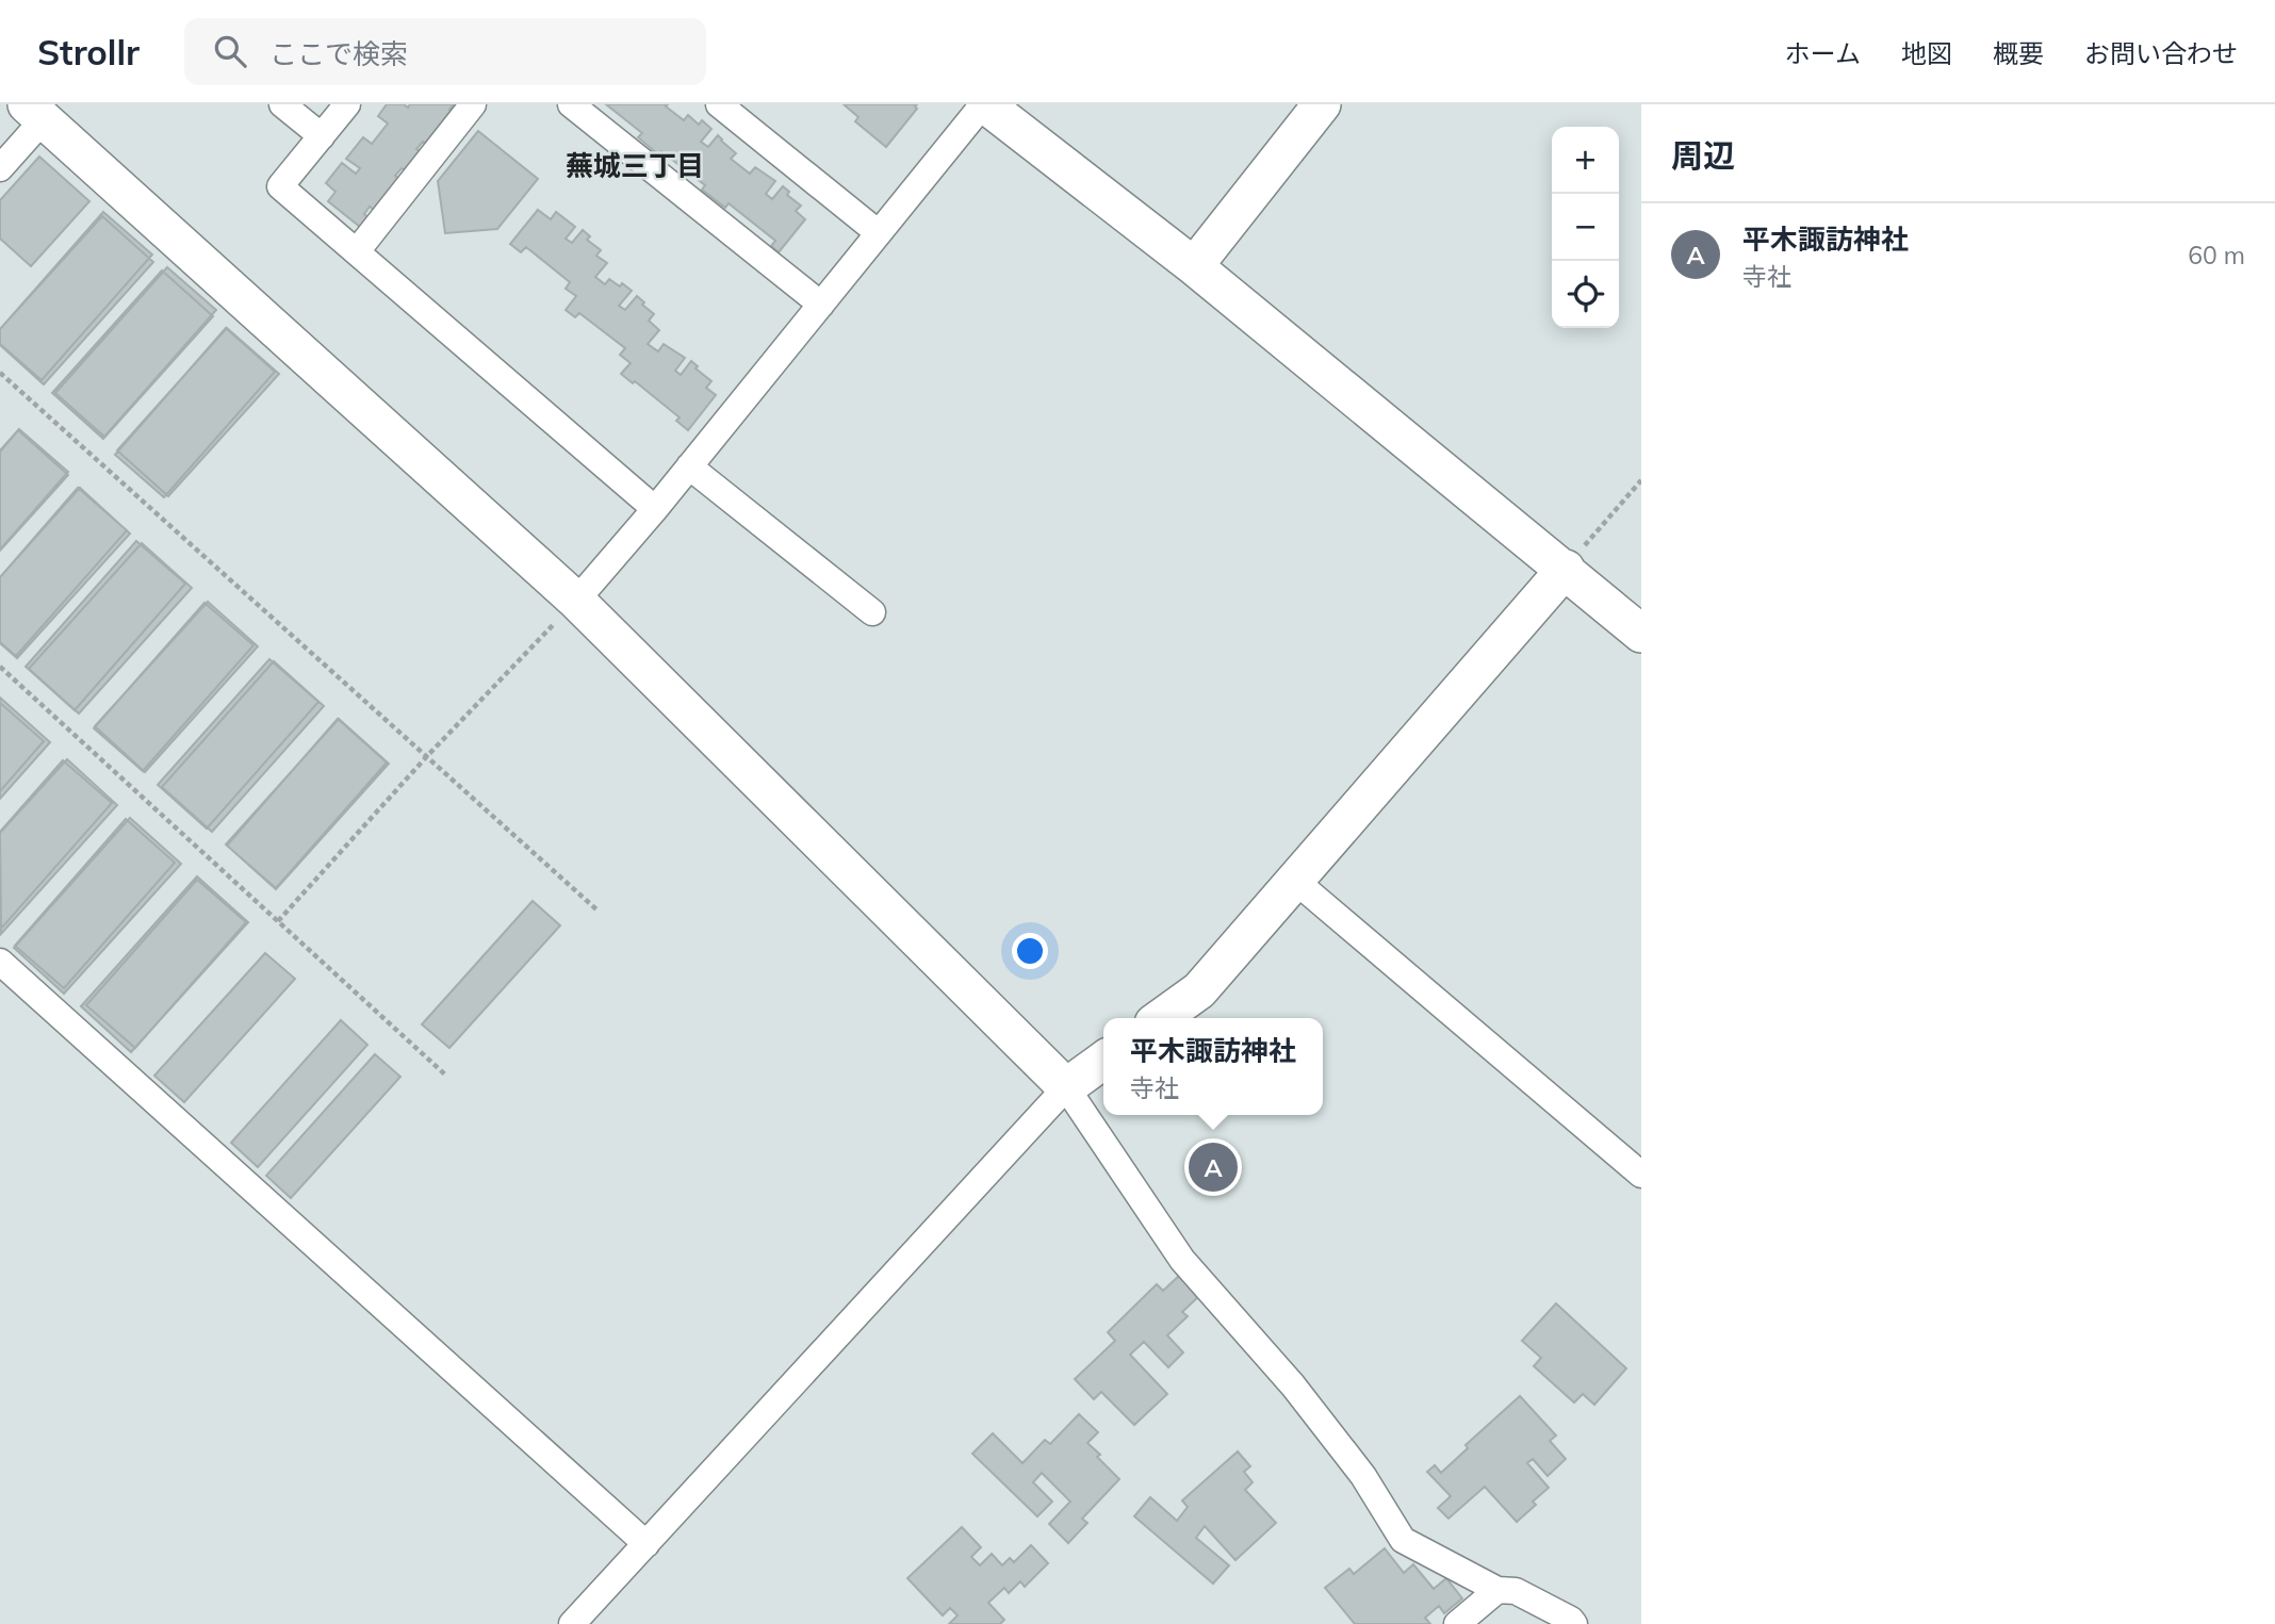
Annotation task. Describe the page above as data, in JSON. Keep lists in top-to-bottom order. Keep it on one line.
{"districts":["蕪城三丁目"],"page":{"header":"Strollr","search":"ここで検索","nav":["ホーム","地図","概要","お問い合わせ"],"heading":"周辺","map_buttons":["+","−"],"list":[{"mark":"A","name":"平木諏訪神社","note":"寺社","value":"60 m"}],"popup":["平木諏訪神社","寺社"],"pins":"A"}}
